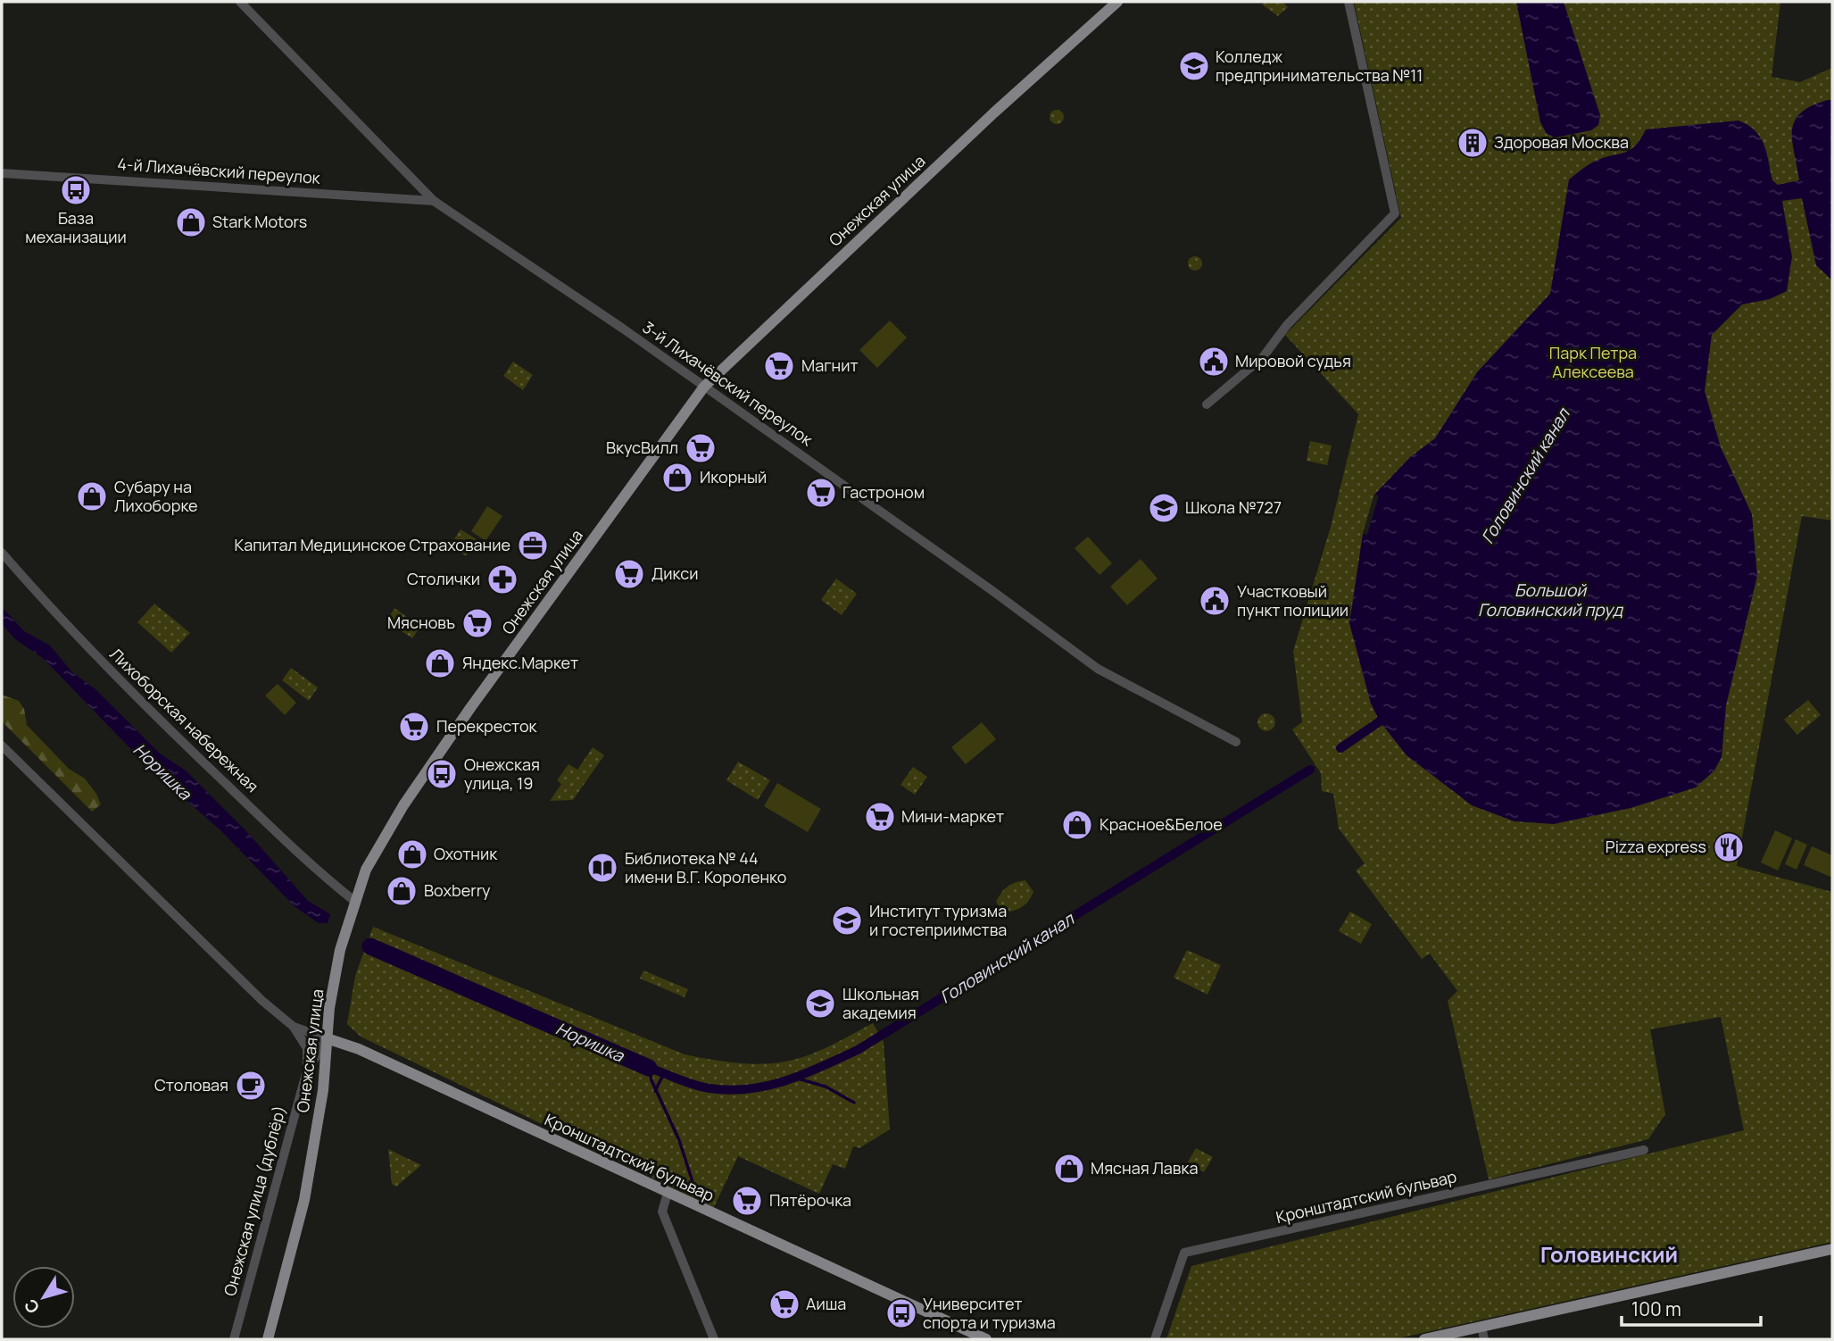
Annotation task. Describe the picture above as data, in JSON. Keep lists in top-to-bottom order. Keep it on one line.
{"streets":{"main road":["Онежская улица","Кронштадтский бульвар"],"street":["4-й Лихачёвский переулок","3-й Лихачёвский переулок","Лихоборская набережная","Онежская улица (дублёр)"]},"crossings":[["4-й Лихачёвский переулок","3-й Лихачёвский переулок"],["Онежская улица","3-й Лихачёвский переулок"],["Онежская улица","Лихоборская набережная"],["Онежская улица","Кронштадтский бульвар"],["Онежская улица","Онежская улица (дублёр)"],["Кронштадтский бульвар","Онежская улица (дублёр)"]],"districts":["Головинский"],"water":["Головинский канал","Большой Головинский пруд","Норишка"],"parks":["Парк Петра Алексеева"],"places":{"school or university":["Колледж предпринимательства №11","Школа №727","Институт туризма и гостеприимства","Школьная академия"],"building":["Здоровая Москва"],"bus stop":["База механизации","Онежская улица, 19","Университет спорта и туризма"],"shop":["Stark Motors","Икорный","Субару на Лихоборке","Яндекс.Маркет","Красное&Белое","Охотник","Boxberry","Мясная Лавка"],"public building":["Мировой судья","Участковый пункт полиции"],"supermarket":["Магнит","ВкусВилл","Гастроном","Дикси","Мясновъ","Перекресток","Мини-маркет","Пятёрочка","Аиша"],"office":["Капитал Медицинское Страхование"],"pharmacy":["Столички"],"restaurant":["Pizza express"],"library":["Библиотека № 44 имени В.Г. Короленко"],"cafe":["Столовая"]},"scale_bar":"100 m","north":"bottom left"}
